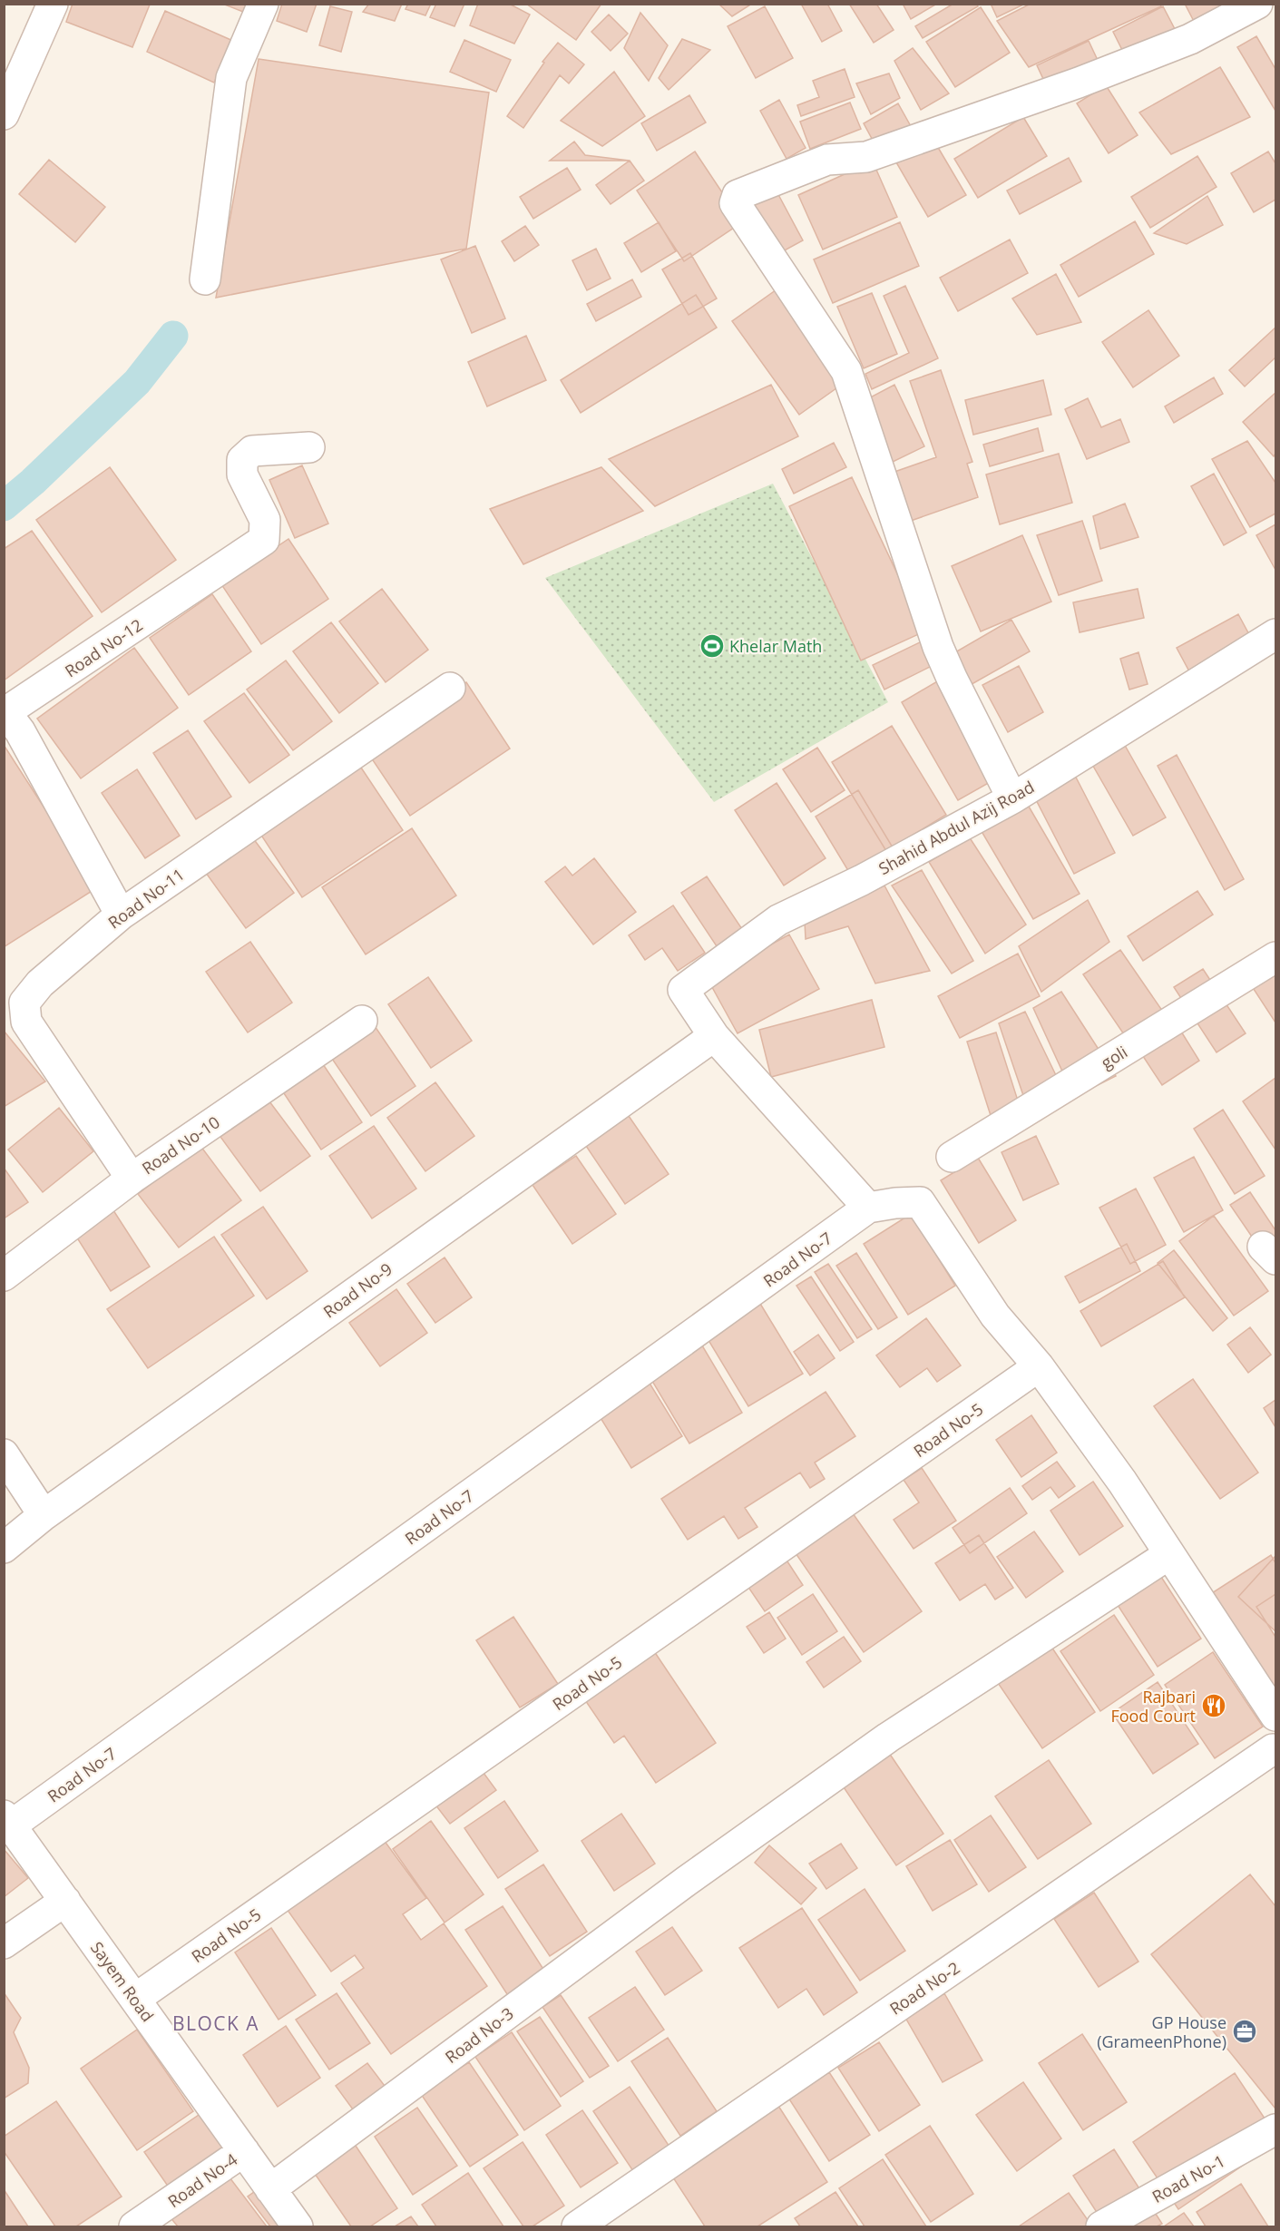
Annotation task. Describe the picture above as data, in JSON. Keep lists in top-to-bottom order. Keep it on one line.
{"streets":{"street":["Road No-12","Shahid Abdul Azij Road","Road No-11","goli","Road No-10","Road No-7","Road No-9","Road No-5","Sayem Road","Road No-2","Road No-3","Road No-1","Road No-4"]},"crossings":[["Road No-12","Road No-11"],["Shahid Abdul Azij Road","Road No-9"],["Road No-11","Road No-10"],["Road No-7","Sayem Road"],["Road No-5","Sayem Road"],["Sayem Road","Road No-3"],["Sayem Road","Road No-4"]],"districts":["BLOCK A"],"places":{"sports":["Khelar Math"],"restaurant":["Rajbari Food Court"],"office":["GP House (GrameenPhone)"]}}
